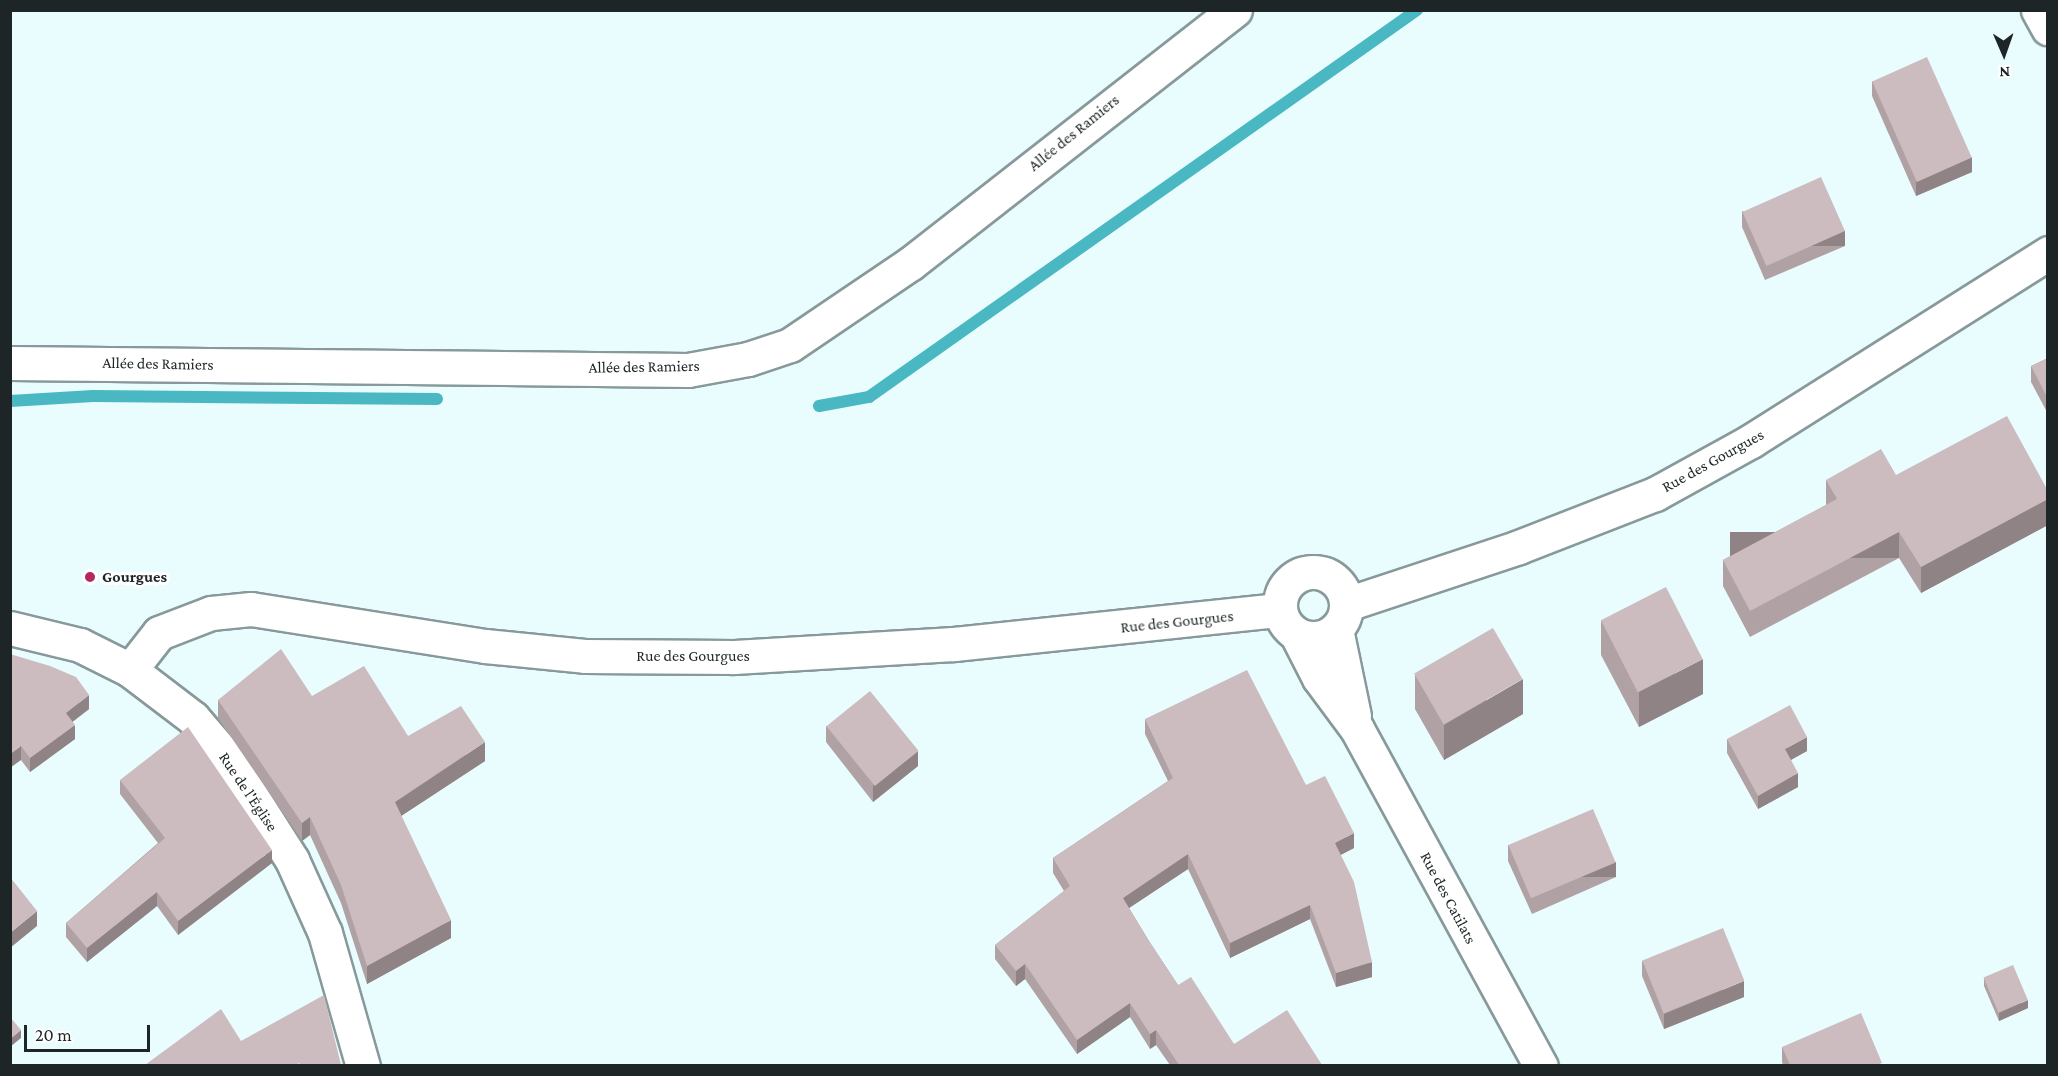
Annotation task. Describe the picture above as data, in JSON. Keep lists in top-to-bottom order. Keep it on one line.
{"streets":{"street":["Allée des Ramiers","Rue des Gourgues","Rue de l'Église","Rue des Catilats"]},"crossings":[["Rue des Gourgues","Rue de l'Église"],["Rue des Gourgues","Rue des Catilats"]],"places":["Gourgues"],"scale_bar":"20 m","north":"bottom"}
